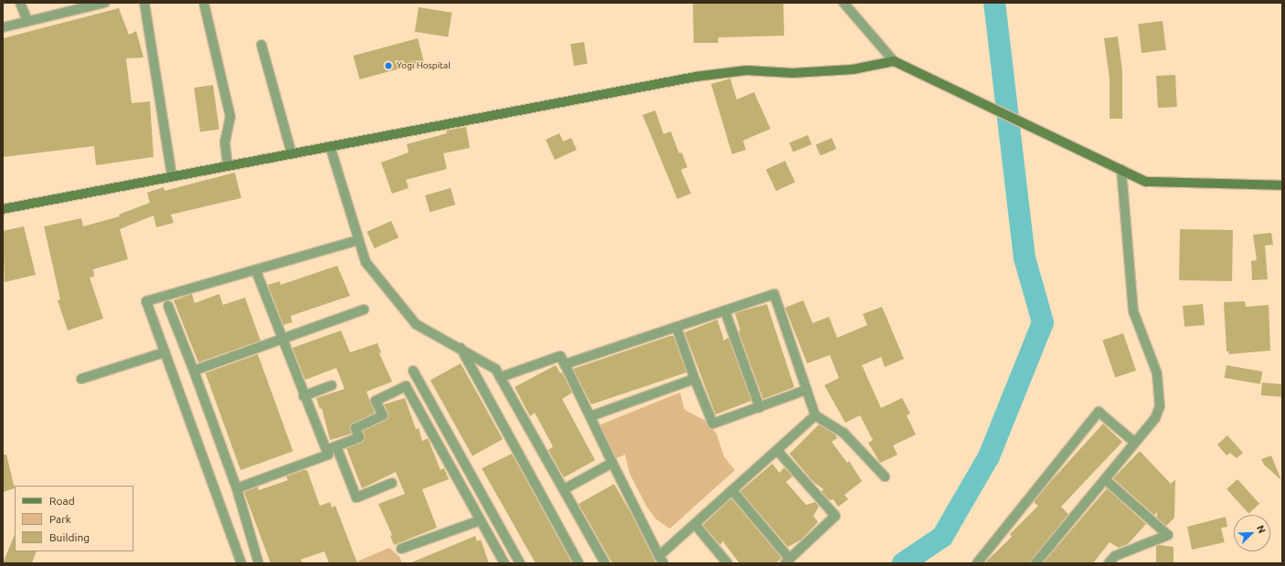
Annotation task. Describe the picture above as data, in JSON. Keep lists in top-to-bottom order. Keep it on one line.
{"places":["Yogi Hospital"],"legend":["Road","Park","Building"],"north":"top right"}
